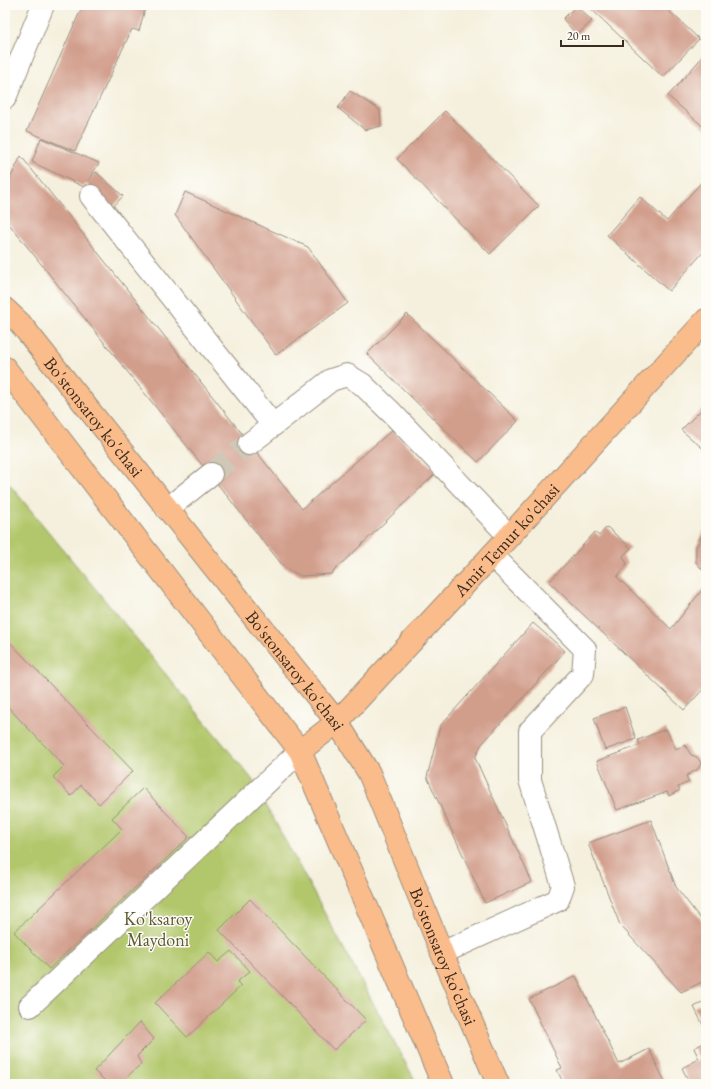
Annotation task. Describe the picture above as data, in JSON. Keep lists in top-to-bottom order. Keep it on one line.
{"streets":{"main road":["Bo'stonsaroy ko'chasi","Amir Temur ko'chasi"]},"crossings":[["Bo'stonsaroy ko'chasi","Amir Temur ko'chasi"]],"parks":["Ko'ksaroy Maydoni"],"scale_bar":"20 m"}
